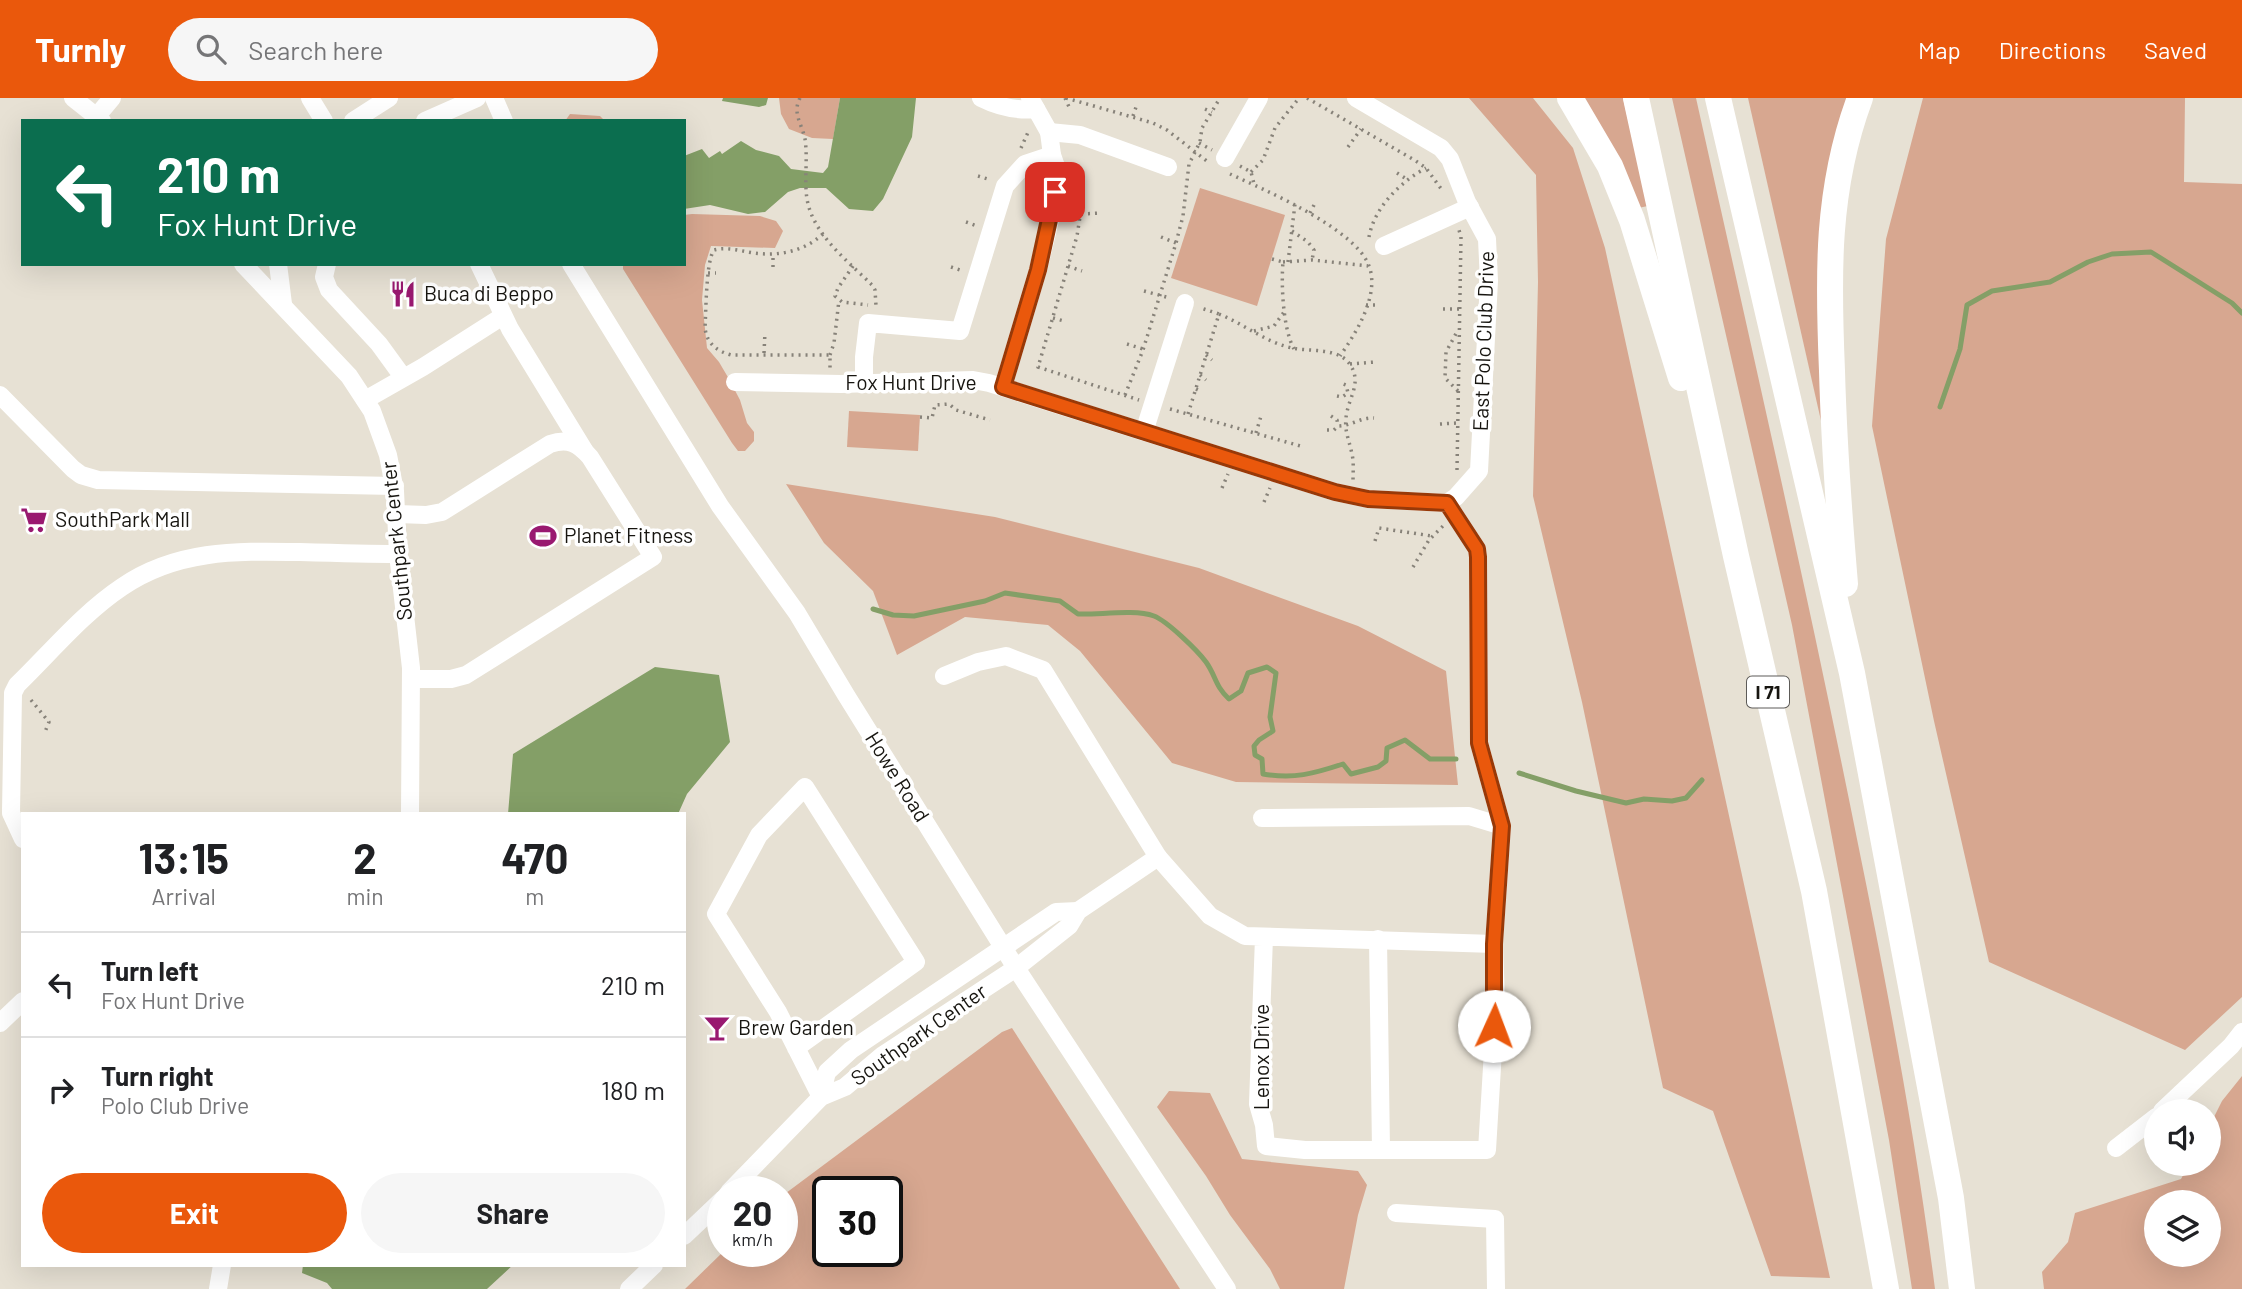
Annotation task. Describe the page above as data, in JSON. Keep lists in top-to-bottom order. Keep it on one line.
{"streets":{"highway":["I 71"],"street":["East Polo Club Drive","Fox Hunt Drive","Southpark Center","Howe Road","Lenox Drive"]},"crossings":[["East Polo Club Drive","Fox Hunt Drive"],["East Polo Club Drive","Lenox Drive"],["Fox Hunt Drive","Lenox Drive"],["Southpark Center","Howe Road"]],"places":{"restaurant":["Buca di Beppo"],"supermarket":["SouthPark Mall"],"sports":["Planet Fitness"],"bar":["Brew Garden"]},"page":{"header":"Turnly","search":"Search here","nav":["Map","Directions","Saved"],"turn":["210 m","Fox Hunt Drive"],"eta":["13:15","Arrival","2","min","470","m"],"list":[{"name":"Turn left","note":"Fox Hunt Drive","value":"210 m"},{"name":"Turn right","note":"Polo Club Drive","value":"180 m"}],"buttons":["Exit","Share"],"speed":"20 km/h","limit":"30"}}
